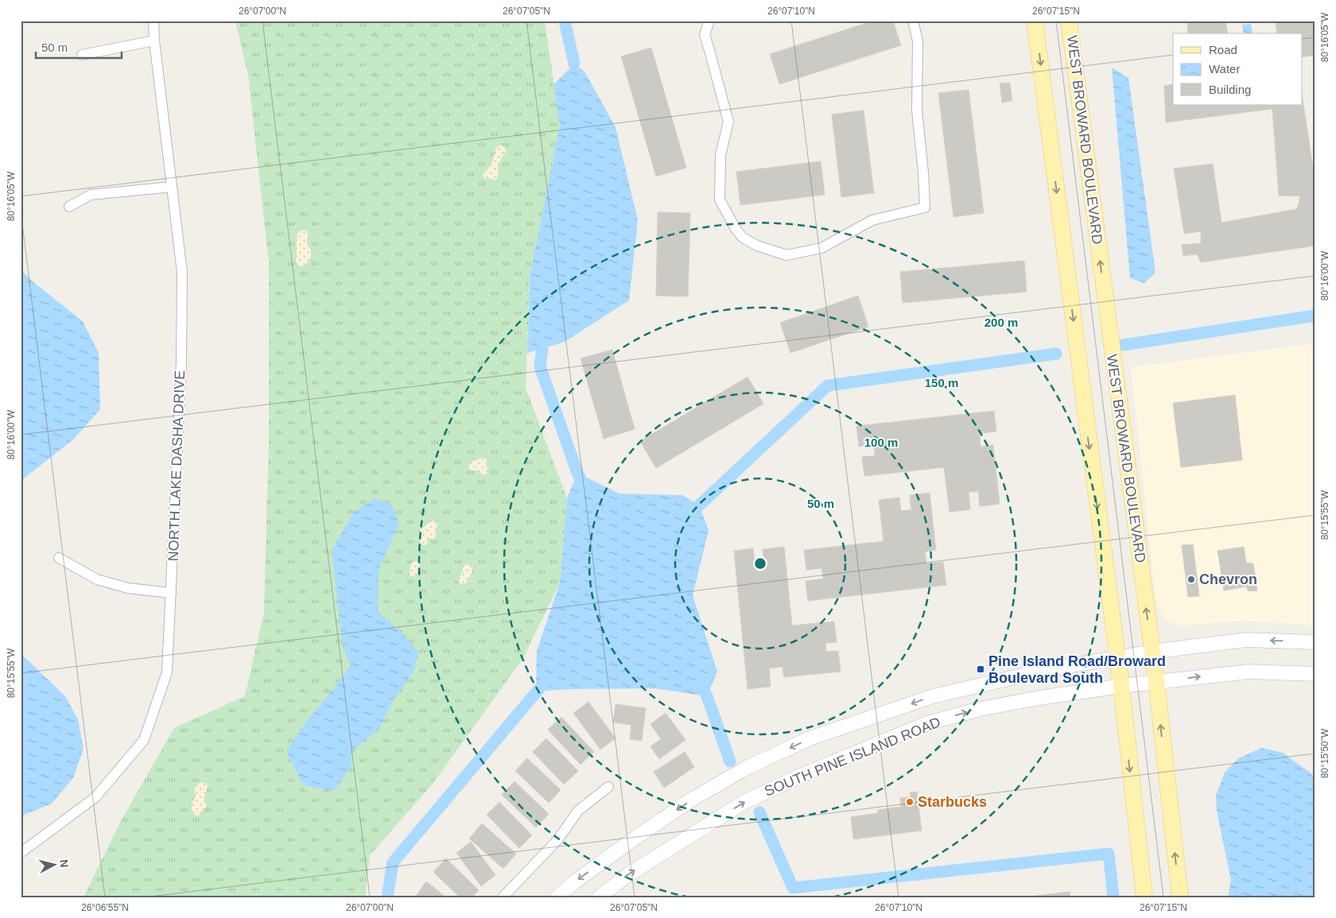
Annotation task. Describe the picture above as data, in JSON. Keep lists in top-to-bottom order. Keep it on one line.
{"streets":{"main road":["WEST BROWARD BOULEVARD","SOUTH PINE ISLAND ROAD"],"street":["NORTH LAKE DASHA DRIVE"]},"crossings":[["WEST BROWARD BOULEVARD","SOUTH PINE ISLAND ROAD"]],"places":{"other":["Chevron","Starbucks"],"transit":["Pine Island Road/Broward Boulevard South"]},"legend":["Road","Water","Building"],"scale_bar":"50 m","north":"right","coordinates":["26°07'00\"N","26°07'05\"N","26°07'10\"N","26°07'15\"N","80°16'05\"W","80°16'00\"W","80°15'55\"W","80°15'50\"W","26°06'55\"N"],"rings":["200 m","150 m","100 m","50 m"]}
